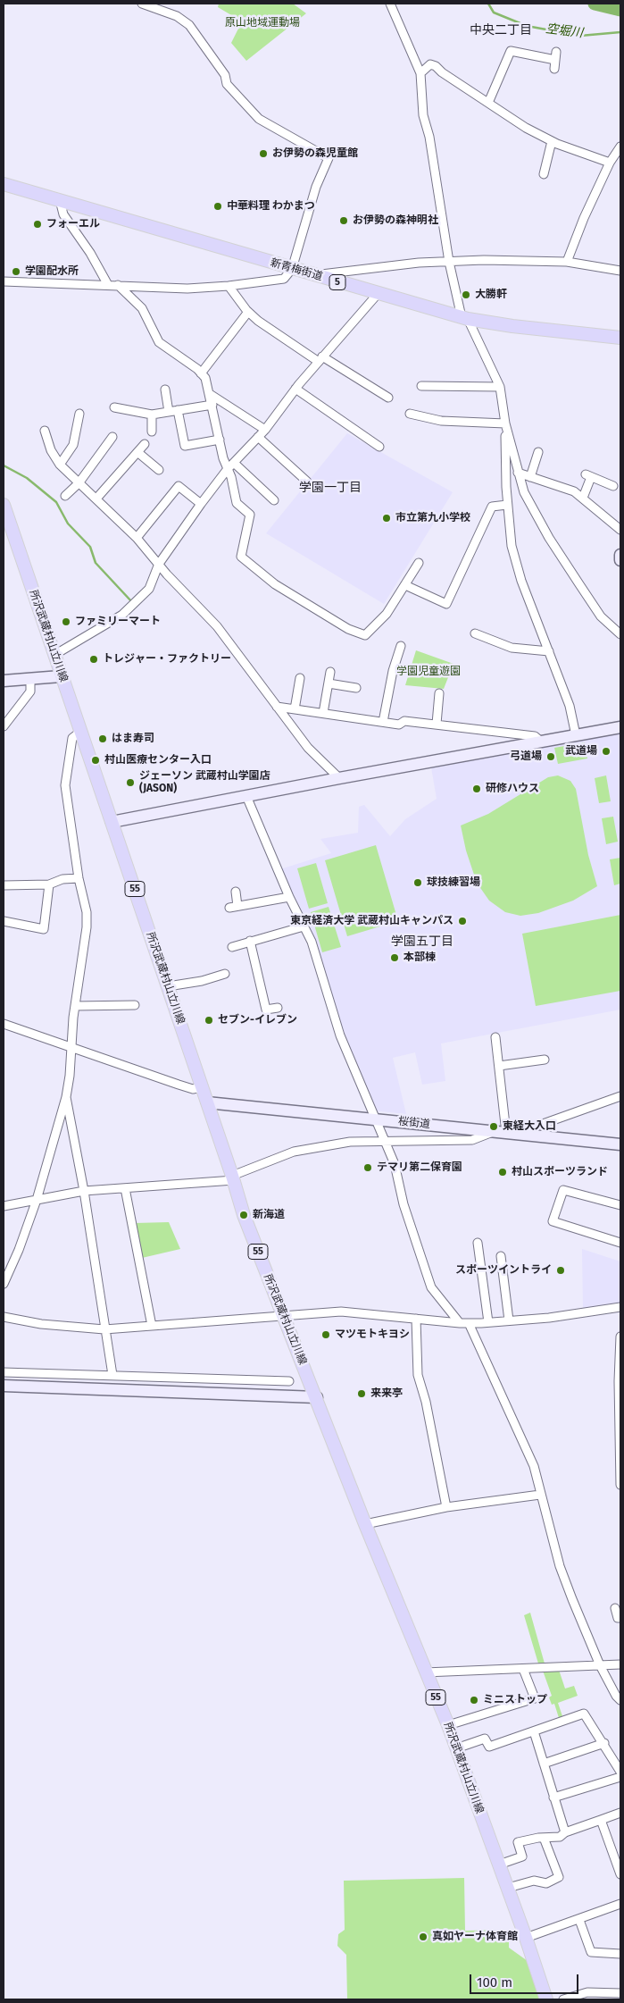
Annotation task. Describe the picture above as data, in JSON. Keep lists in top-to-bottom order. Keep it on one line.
{"streets":{"main road":["新青梅街道","5","所沢武蔵村山立川線","55"],"street":["桜街道"]},"crossings":[["所沢武蔵村山立川線","桜街道"]],"districts":["中央二丁目","学園一丁目","学園五丁目"],"water":["空堀川"],"parks":["原山地域運動場","学園児童遊園"],"places":["お伊勢の森児童館","中華料理 わかまつ","お伊勢の森神明社","フォーエル","学園配水所","大勝軒","市立第九小学校","ファミリーマート","トレジャー・ファクトリー","はま寿司","武道場","弓道場","村山医療センター入口","ジェーソン 武蔵村山学園店 (JASON)","研修ハウス","球技練習場","東京経済大学 武蔵村山キャンパス","本部棟","セブン-イレブン","東経大入口","テマリ第二保育園","村山スポーツランド","新海道","スポーツイントライ","マツモトキヨシ","来来亭","ミニストップ","真如ヤーナ体育館"],"scale_bar":"100 m"}
